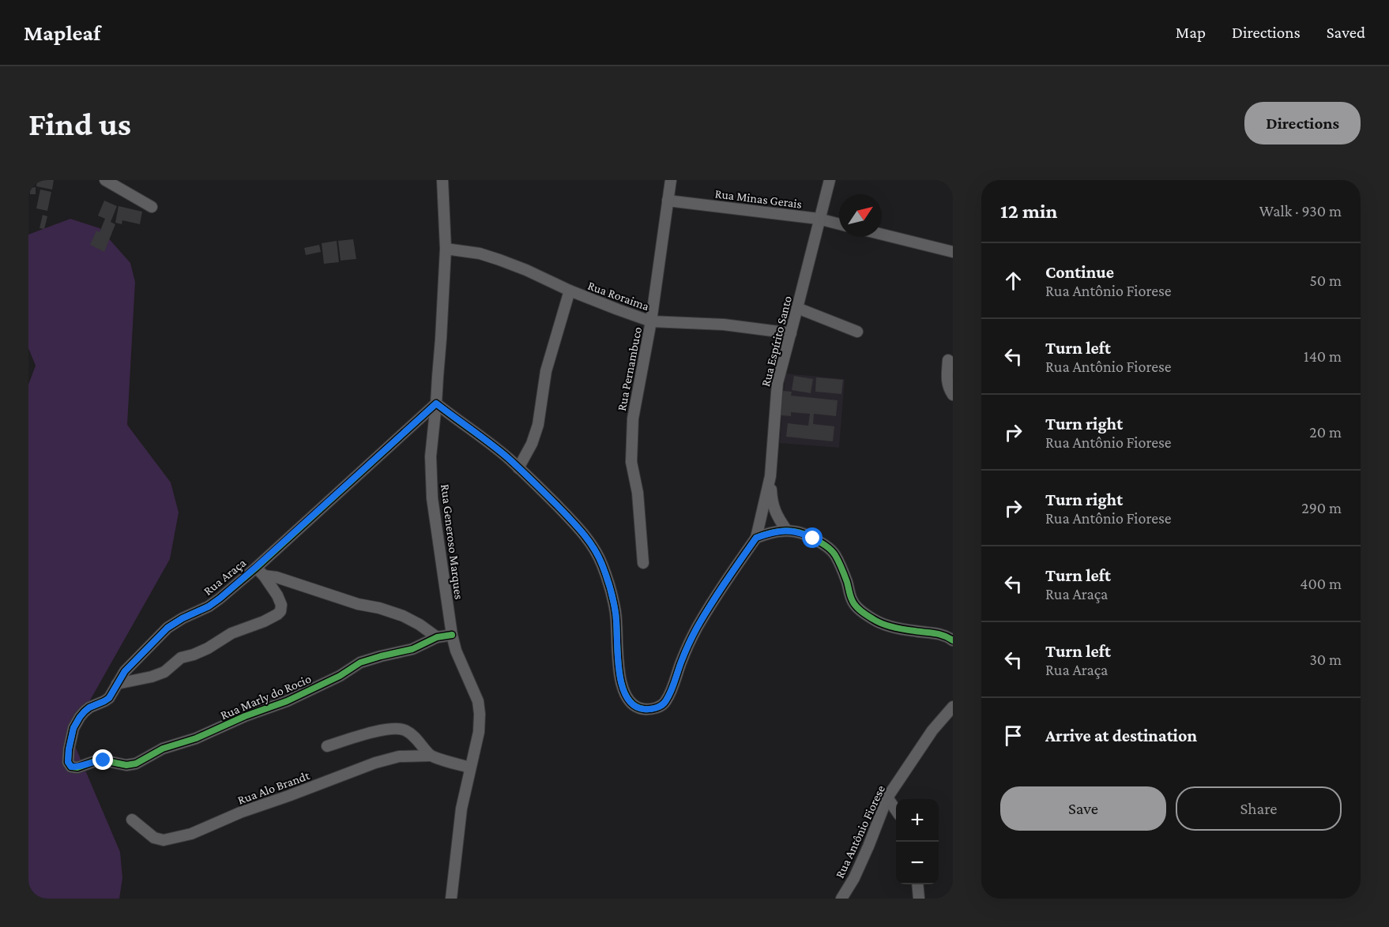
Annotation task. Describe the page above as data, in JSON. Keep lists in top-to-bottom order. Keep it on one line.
{"streets":{"street":["Rua Minas Gerais","Rua Roraima","Rua Espírito Santo","Rua Pernambuco","Rua Generoso Marques","Rua Araça","Rua Marly do Rocio","Rua Alo Brandt","Rua Antônio Fiorese"]},"crossings":[["Rua Minas Gerais","Rua Espírito Santo"],["Rua Minas Gerais","Rua Pernambuco"],["Rua Roraima","Rua Espírito Santo"],["Rua Roraima","Rua Pernambuco"],["Rua Roraima","Rua Generoso Marques"],["Rua Generoso Marques","Rua Araça"],["Rua Generoso Marques","Rua Marly do Rocio"],["Rua Generoso Marques","Rua Alo Brandt"],["Rua Araça","Rua Marly do Rocio"]],"north":"top right","page":{"header":"Mapleaf","nav":["Map","Directions","Saved"],"buttons":["Directions",["Save","Share"]],"title":"Find us","heading":["12 min","Walk · 930 m"],"list":[["Continue","Rua Antônio Fiorese","50 m"],["Turn left","Rua Antônio Fiorese","140 m"],["Turn right","Rua Antônio Fiorese","20 m"],["Turn right","Rua Antônio Fiorese","290 m"],["Turn left","Rua Araça","400 m"],["Turn left","Rua Araça","30 m"],"Arrive at destination"],"map_buttons":["+","−"]}}
